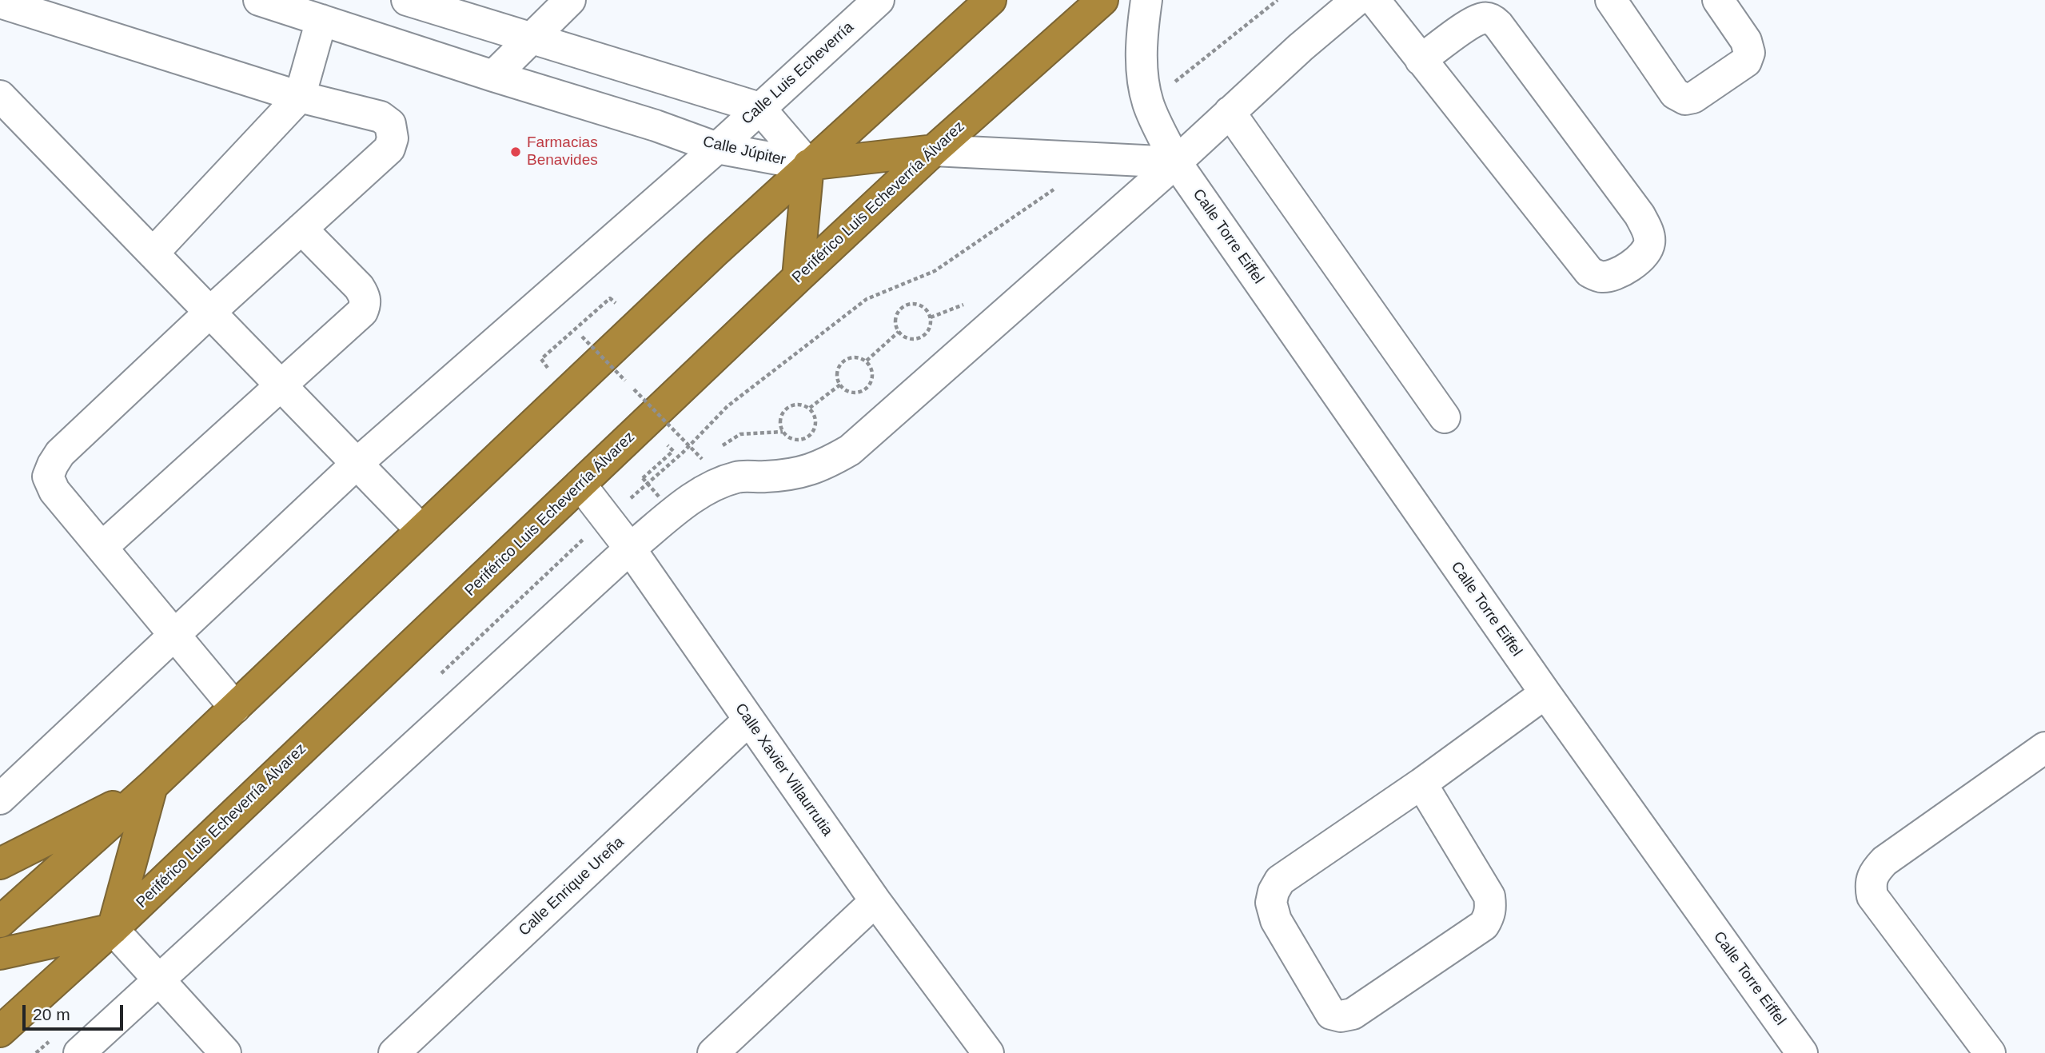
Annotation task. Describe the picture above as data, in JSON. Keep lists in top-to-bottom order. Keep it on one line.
{"streets":{"highway":["Periférico Luis Echeverría Álvarez"],"street":["Calle Luis Echeverría","Calle Júpiter","Calle Torre Eiffel","Calle Xavier Villaurrutia","Calle Enrique Ureña"]},"crossings":[["Calle Luis Echeverría","Calle Júpiter"],["Periférico Luis Echeverría Álvarez","Calle Xavier Villaurrutia"],["Calle Xavier Villaurrutia","Calle Enrique Ureña"]],"places":["Farmacias Benavides"],"scale_bar":"20 m"}
